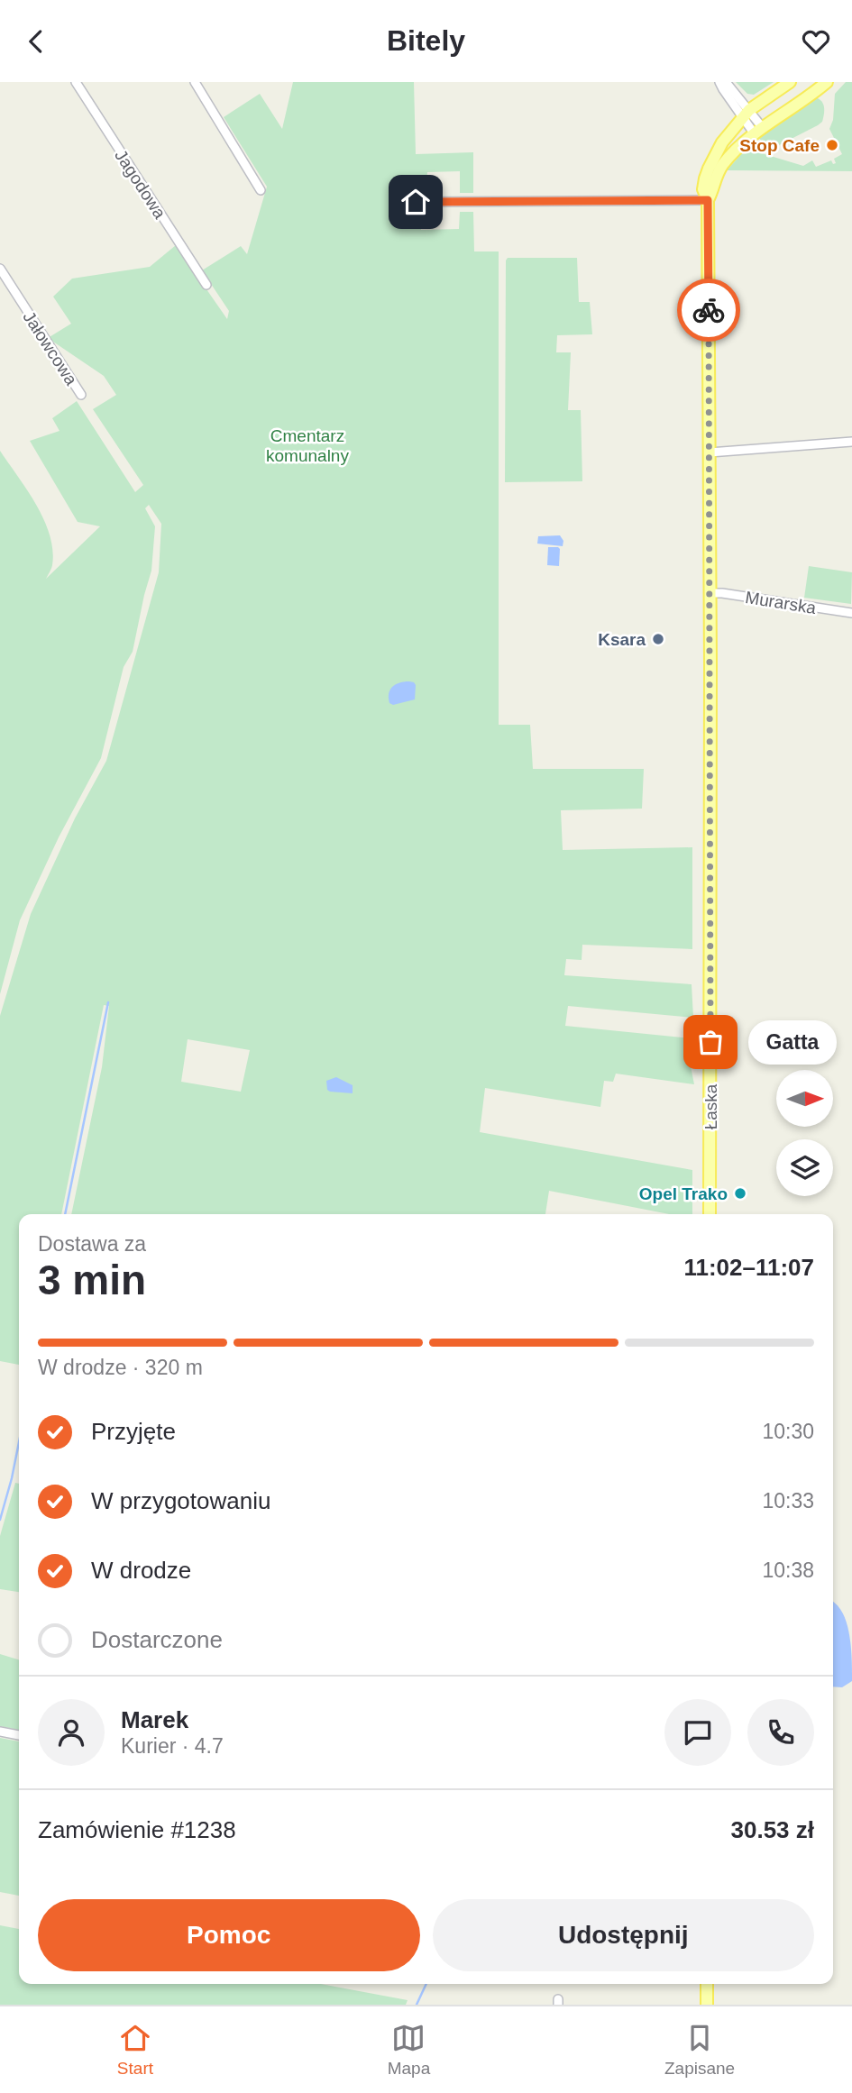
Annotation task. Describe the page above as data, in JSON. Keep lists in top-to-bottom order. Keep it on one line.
{"streets":{"main road":["Łaska"],"street":["Jagodowa","Jałowcowa","Murarska"]},"crossings":[["Murarska","Łaska"]],"parks":["Cmentarz komunalny"],"places":["Stop Cafe","Ksara","Gatta","Opel Trako"],"north":"right","page":{"header":"Bitely","bubble":"Gatta","heading":["3 min","Dostawa za","11:02–11:07"],"panel":["Marek","Kurier · 4.7","Zamówienie #1238","30.53 zł"],"bar":"W drodze · 320 m","list":[["Przyjęte","10:30"],["W przygotowaniu","10:33"],["W drodze","10:38"],"Dostarczone"],"buttons":["Pomoc","Udostępnij"],"tabs":["Start","Mapa","Zapisane"]}}
